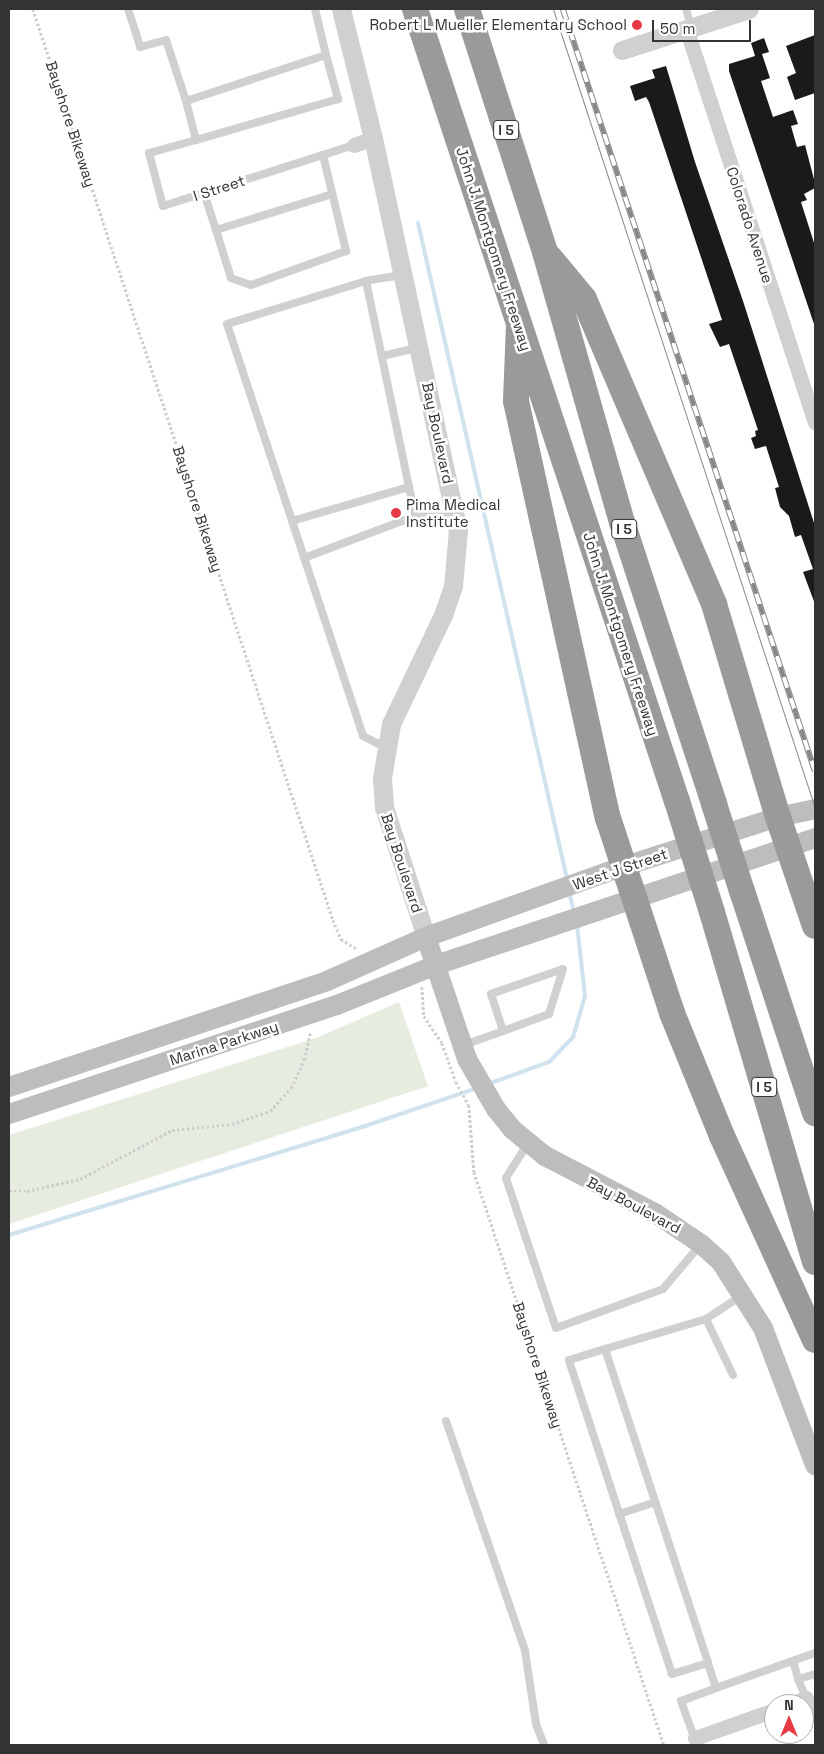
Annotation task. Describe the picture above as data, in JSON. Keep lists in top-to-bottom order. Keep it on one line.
{"streets":{"highway":["I 5","John J. Montgomery Freeway"],"main road":["Bay Boulevard","West J Street","Marina Parkway"],"street":["I Street","Colorado Avenue"],"path":["Bayshore Bikeway"]},"crossings":[["Bayshore Bikeway","Bay Boulevard"],["I Street","Bay Boulevard"],["Bay Boulevard","West J Street"],["Bay Boulevard","Marina Parkway"],["West J Street","Marina Parkway"]],"places":["Robert L Mueller Elementary School","Pima Medical Institute"],"scale_bar":"50 m","north":"top"}
